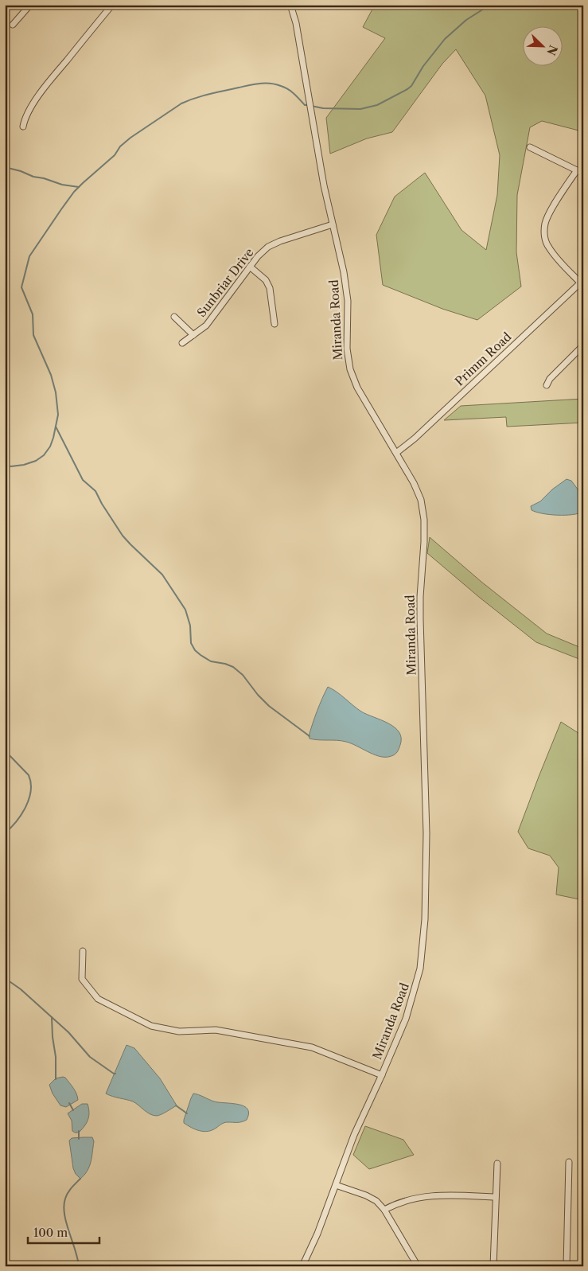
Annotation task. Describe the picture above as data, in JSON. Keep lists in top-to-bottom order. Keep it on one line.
{"streets":{"street":["Sunbriar Drive","Miranda Road","Primm Road"]},"crossings":[["Sunbriar Drive","Miranda Road"],["Miranda Road","Primm Road"]],"scale_bar":"100 m","north":"bottom right"}
